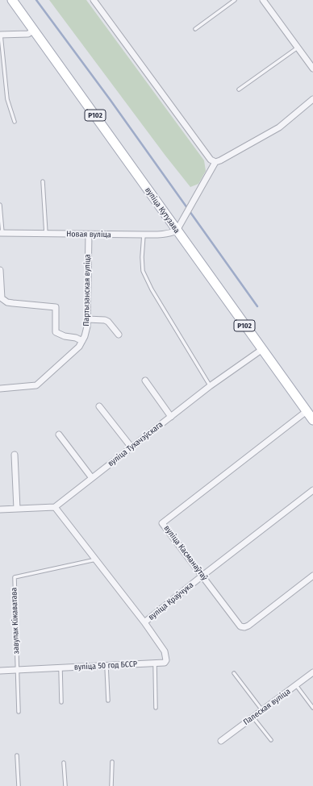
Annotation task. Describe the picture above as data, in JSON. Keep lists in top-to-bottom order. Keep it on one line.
{"streets":{"main road":["Р102","вуліца Кутузава"],"street":["Новая вуліца","Партызанская вуліца","вуліца Тухачэўскага","вуліца Касманаўтаў","вуліца Краўчука","вуліца 50 год БССР","Палеская вуліца"],"lane":["завулак Кіжаватава"]},"crossings":[["вуліца Кутузава","Новая вуліца"],["вуліца Кутузава","вуліца Тухачэўскага"],["вуліца Кутузава","вуліца Касманаўтаў"],["Новая вуліца","Партызанская вуліца"],["вуліца Тухачэўскага","вуліца Краўчука"],["вуліца Касманаўтаў","вуліца Краўчука"],["вуліца Краўчука","завулак Кіжаватава"],["вуліца Краўчука","вуліца 50 год БССР"],["завулак Кіжаватава","вуліца 50 год БССР"]]}
